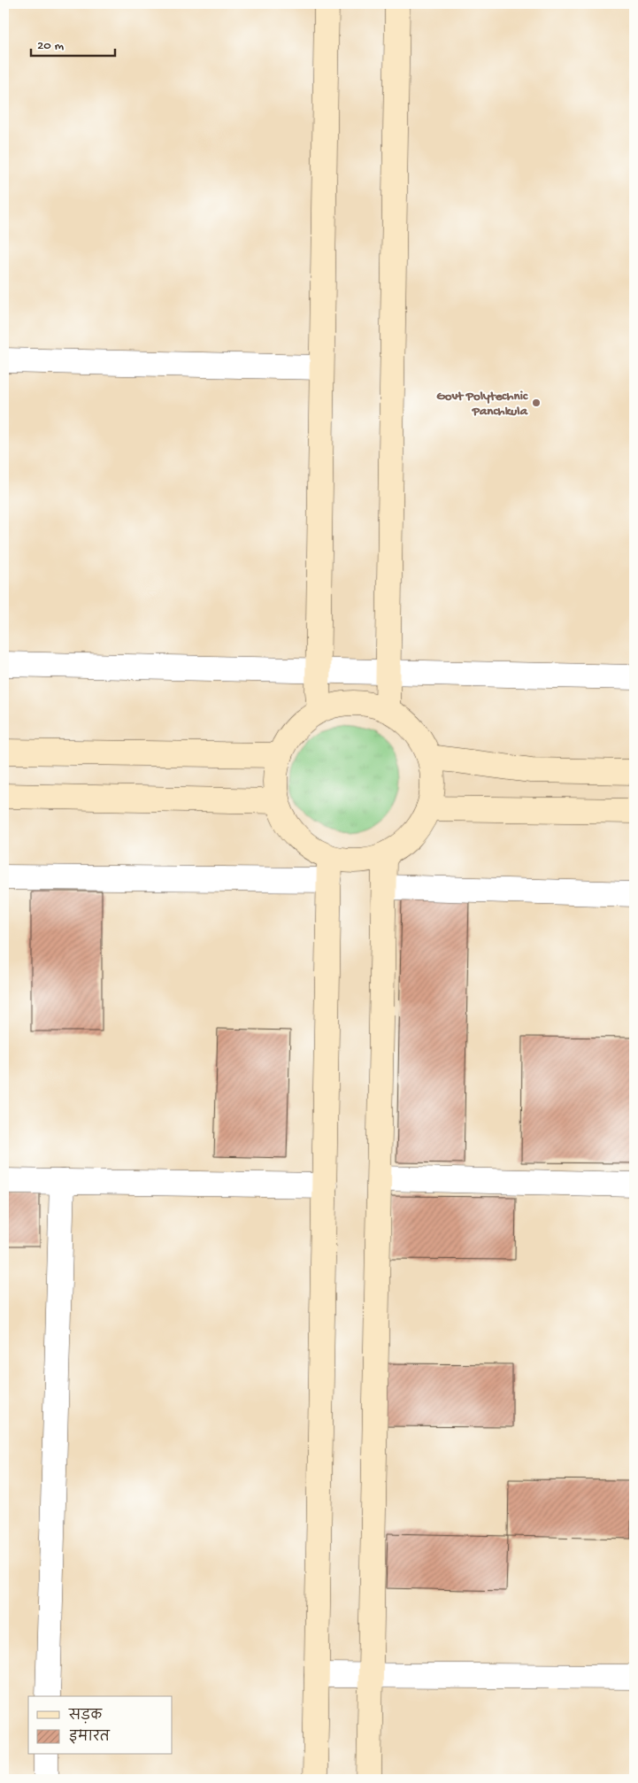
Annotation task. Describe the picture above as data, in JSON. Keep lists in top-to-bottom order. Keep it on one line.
{"places":["Govt Polytechnic Panchkula"],"legend":["सड़क","इमारत"],"scale_bar":"20 m"}
